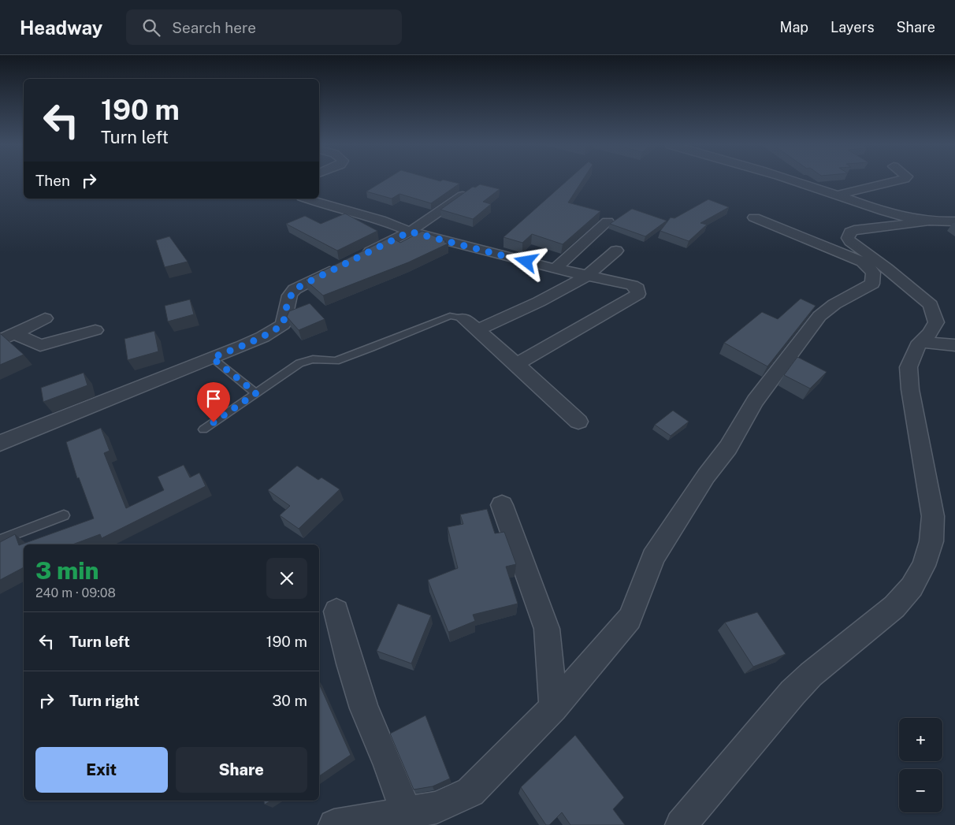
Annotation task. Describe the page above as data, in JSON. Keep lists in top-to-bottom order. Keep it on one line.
{"page":{"header":"Headway","search":"Search here","nav":["Map","Layers","Share"],"turn":["190 m","Turn left"],"then":"Then","heading":["3 min","240 m · 09:08"],"list":[{"name":"Turn left","value":"190 m"},{"name":"Turn right","value":"30 m"}],"map_buttons":["+","−"],"buttons":["Exit","Share"]}}
